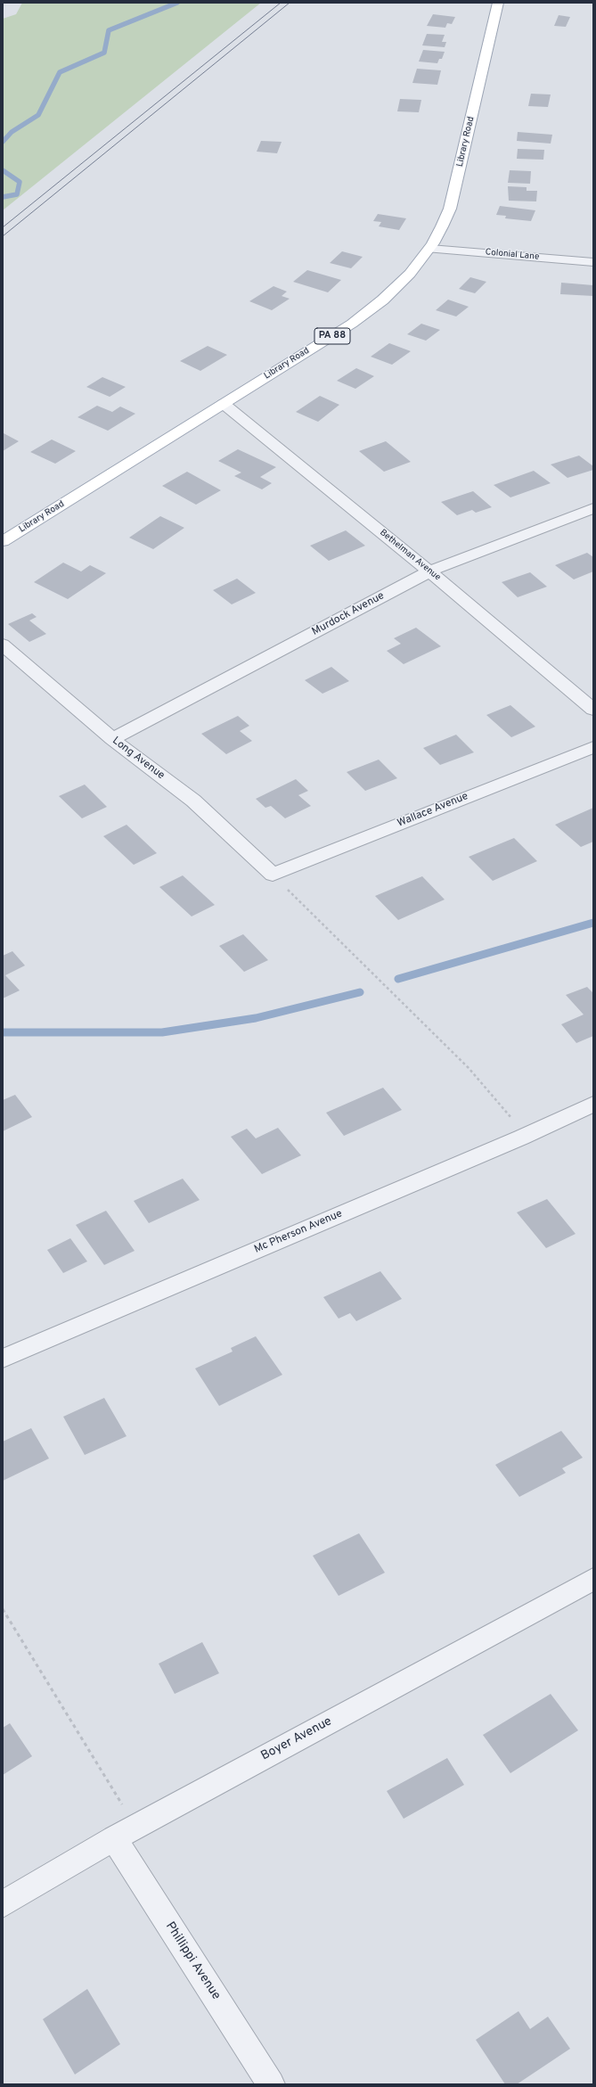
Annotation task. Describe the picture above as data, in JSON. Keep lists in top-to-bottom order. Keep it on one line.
{"streets":{"main road":["Library Road","PA 88"],"street":["Colonial Lane","Bethelman Avenue","Murdock Avenue","Long Avenue","Wallace Avenue","Mc Pherson Avenue","Boyer Avenue","Phillippi Avenue"]},"crossings":[["Library Road","Colonial Lane"],["Library Road","Bethelman Avenue"],["Bethelman Avenue","Murdock Avenue"],["Murdock Avenue","Long Avenue"],["Long Avenue","Wallace Avenue"],["Boyer Avenue","Phillippi Avenue"]]}
